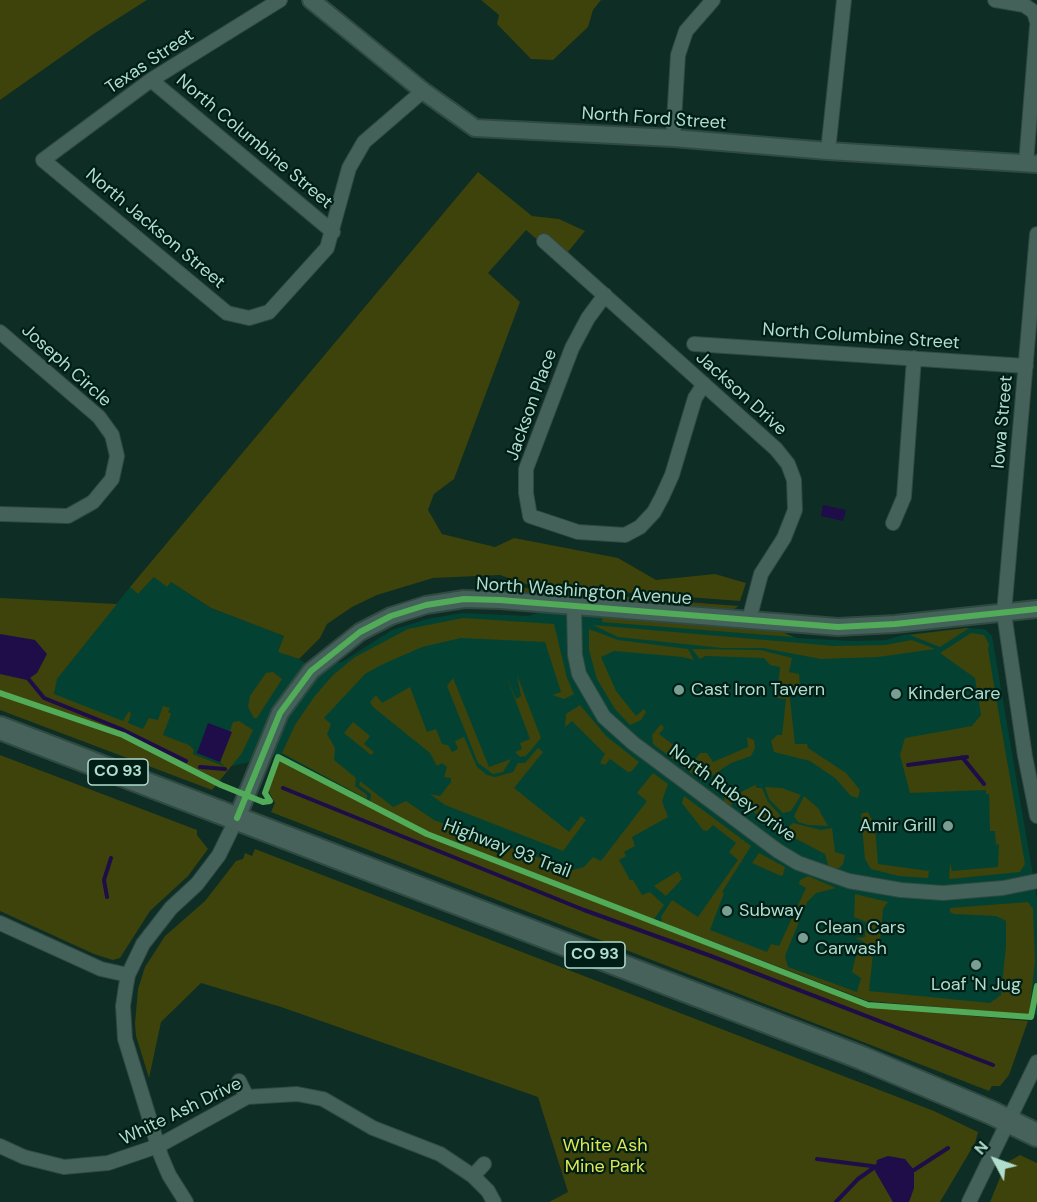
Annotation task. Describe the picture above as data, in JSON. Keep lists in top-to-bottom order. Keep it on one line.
{"streets":{"highway":["CO 93"],"street":["Texas Street","North Ford Street","North Columbine Street","North Jackson Street","Joseph Circle","Jackson Drive","Jackson Place","Iowa Street","North Washington Avenue","North Rubey Drive","White Ash Drive"],"cycle path":["Highway 93 Trail"]},"crossings":[["Texas Street","North Columbine Street"],["Texas Street","North Jackson Street"],["North Columbine Street","North Jackson Street"],["North Columbine Street","Iowa Street"],["Jackson Drive","Jackson Place"],["Jackson Drive","North Washington Avenue"],["Iowa Street","North Washington Avenue"],["North Washington Avenue","CO 93"],["North Washington Avenue","North Rubey Drive"]],"parks":["White Ash Mine Park"],"places":["Cast Iron Tavern","KinderCare","Amir Grill","Subway","Clean Cars Carwash","Loaf 'N Jug"],"north":"top left"}
